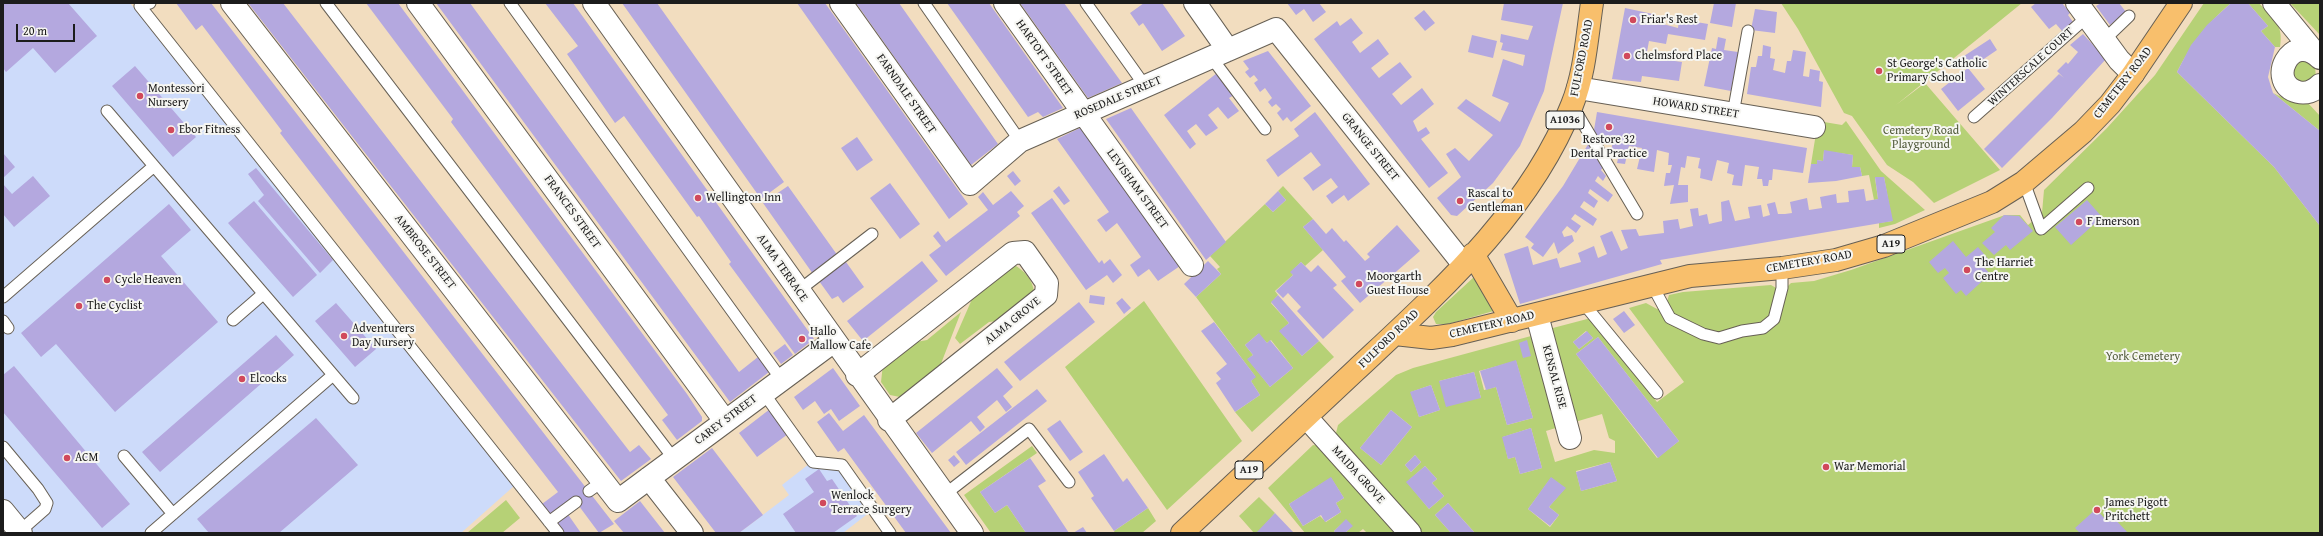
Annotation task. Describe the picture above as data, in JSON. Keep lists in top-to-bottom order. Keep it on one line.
{"streets":{"main road":["FULFORD ROAD","CEMETERY ROAD","A1036","A19"],"street":["HARTOFT STREET","WINTERSCALE COURT","FARNDALE STREET","ROSEDALE STREET","HOWARD STREET","GRANGE STREET","LEVISHAM STREET","FRANCES STREET","AMBROSE STREET","ALMA TERRACE","ALMA GROVE","KENSAL RISE","CAREY STREET","MAIDA GROVE"]},"crossings":[["HARTOFT STREET","ROSEDALE STREET"],["HARTOFT STREET","LEVISHAM STREET"],["FULFORD ROAD","CEMETERY ROAD"],["FULFORD ROAD","HOWARD STREET"],["FULFORD ROAD","GRANGE STREET"],["FULFORD ROAD","MAIDA GROVE"],["WINTERSCALE COURT","CEMETERY ROAD"],["CEMETERY ROAD","KENSAL RISE"],["FARNDALE STREET","ROSEDALE STREET"],["ROSEDALE STREET","GRANGE STREET"],["ROSEDALE STREET","LEVISHAM STREET"],["FRANCES STREET","CAREY STREET"],["AMBROSE STREET","CAREY STREET"],["ALMA TERRACE","ALMA GROVE"],["ALMA TERRACE","CAREY STREET"]],"parks":["Cemetery Road Playground","York Cemetery"],"places":["Friar's Rest","Chelmsford Place","St George's Catholic Primary School","Montessori Nursery","Restore 32 Dental Practice","Ebor Fitness","Wellington Inn","Rascal to Gentleman","F Emerson","The Harriet Centre","Cycle Heaven","Moorgarth Guest House","The Cyclist","Adventurers Day Nursery","Hallo Mallow Cafe","Elcocks","ACM","War Memorial","Wenlock Terrace Surgery","James Pigott Pritchett"],"scale_bar":"20 m"}
